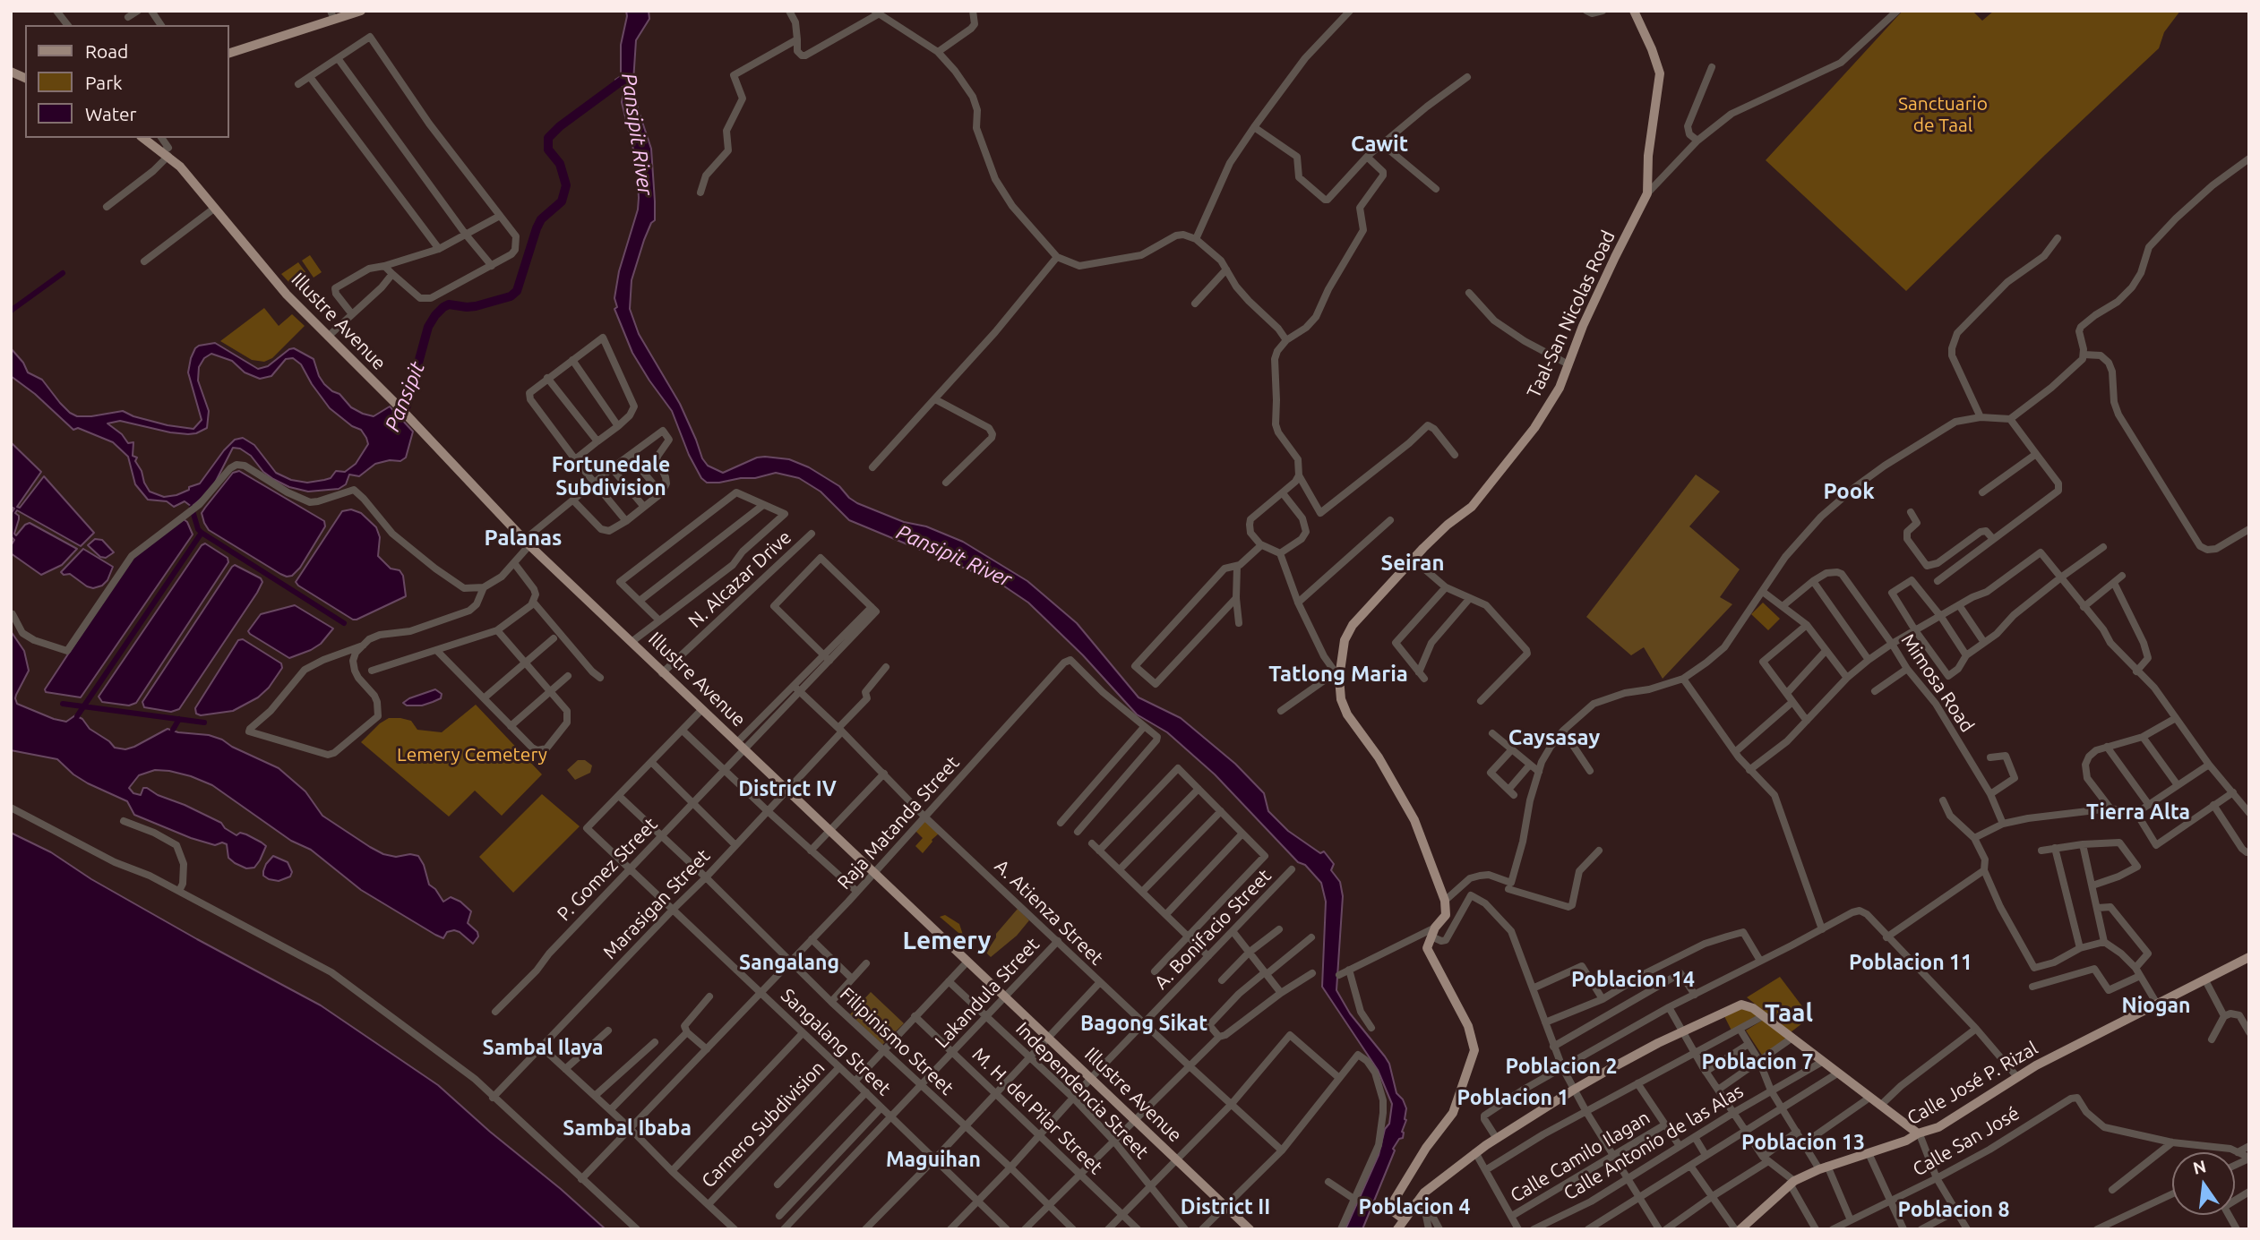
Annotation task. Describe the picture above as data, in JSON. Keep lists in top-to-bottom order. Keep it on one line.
{"streets":{"main road":["Taal-San Nicolas Road","Illustre Avenue","Calle José P. Rizal"],"street":["N. Alcazar Drive","Mimosa Road","Raja Matanda Street","P. Gomez Street","Marasigan Street","A. Atienza Street","A. Bonifacio Street","Lakandula Street","Filipinismo Street","Sangalang Street","Independencia Street","M. H. del Pilar Street","Carnero Subdivision","Calle San José","Calle Antonio de las Alas","Calle Camilo Ilagan"]},"crossings":[["Illustre Avenue","N. Alcazar Drive"],["Illustre Avenue","Raja Matanda Street"],["Illustre Avenue","P. Gomez Street"],["Illustre Avenue","Marasigan Street"],["Illustre Avenue","A. Bonifacio Street"],["Illustre Avenue","Lakandula Street"],["Raja Matanda Street","A. Atienza Street"],["Raja Matanda Street","Filipinismo Street"],["Raja Matanda Street","Sangalang Street"],["P. Gomez Street","A. Atienza Street"],["P. Gomez Street","Filipinismo Street"],["P. Gomez Street","Sangalang Street"],["Marasigan Street","A. Atienza Street"],["Marasigan Street","Filipinismo Street"],["Marasigan Street","Sangalang Street"],["A. Atienza Street","A. Bonifacio Street"],["A. Atienza Street","Lakandula Street"],["A. Bonifacio Street","Filipinismo Street"],["A. Bonifacio Street","Sangalang Street"],["A. Bonifacio Street","Independencia Street"],["A. Bonifacio Street","M. H. del Pilar Street"],["Lakandula Street","Filipinismo Street"],["Lakandula Street","Sangalang Street"],["Lakandula Street","Independencia Street"],["Lakandula Street","M. H. del Pilar Street"],["Filipinismo Street","Sangalang Street"],["Sangalang Street","Carnero Subdivision"]],"districts":["Cawit","Fortunedale Subdivision","Pook","Palanas","Seiran","Tatlong Maria","Caysasay","District IV","Tierra Alta","Lemery","Sangalang","Poblacion 11","Poblacion 14","Niogan","Taal","Bagong Sikat","Sambal Ilaya","Poblacion 7","Poblacion 2","Poblacion 1","Sambal Ibaba","Poblacion 13","Maguihan","District II","Poblacion 4","Poblacion 8"],"water":["Pansipit River","Pansipit"],"parks":["Sanctuario de Taal","Lemery Cemetery"],"legend":["Road","Park","Water"],"north":"top"}
